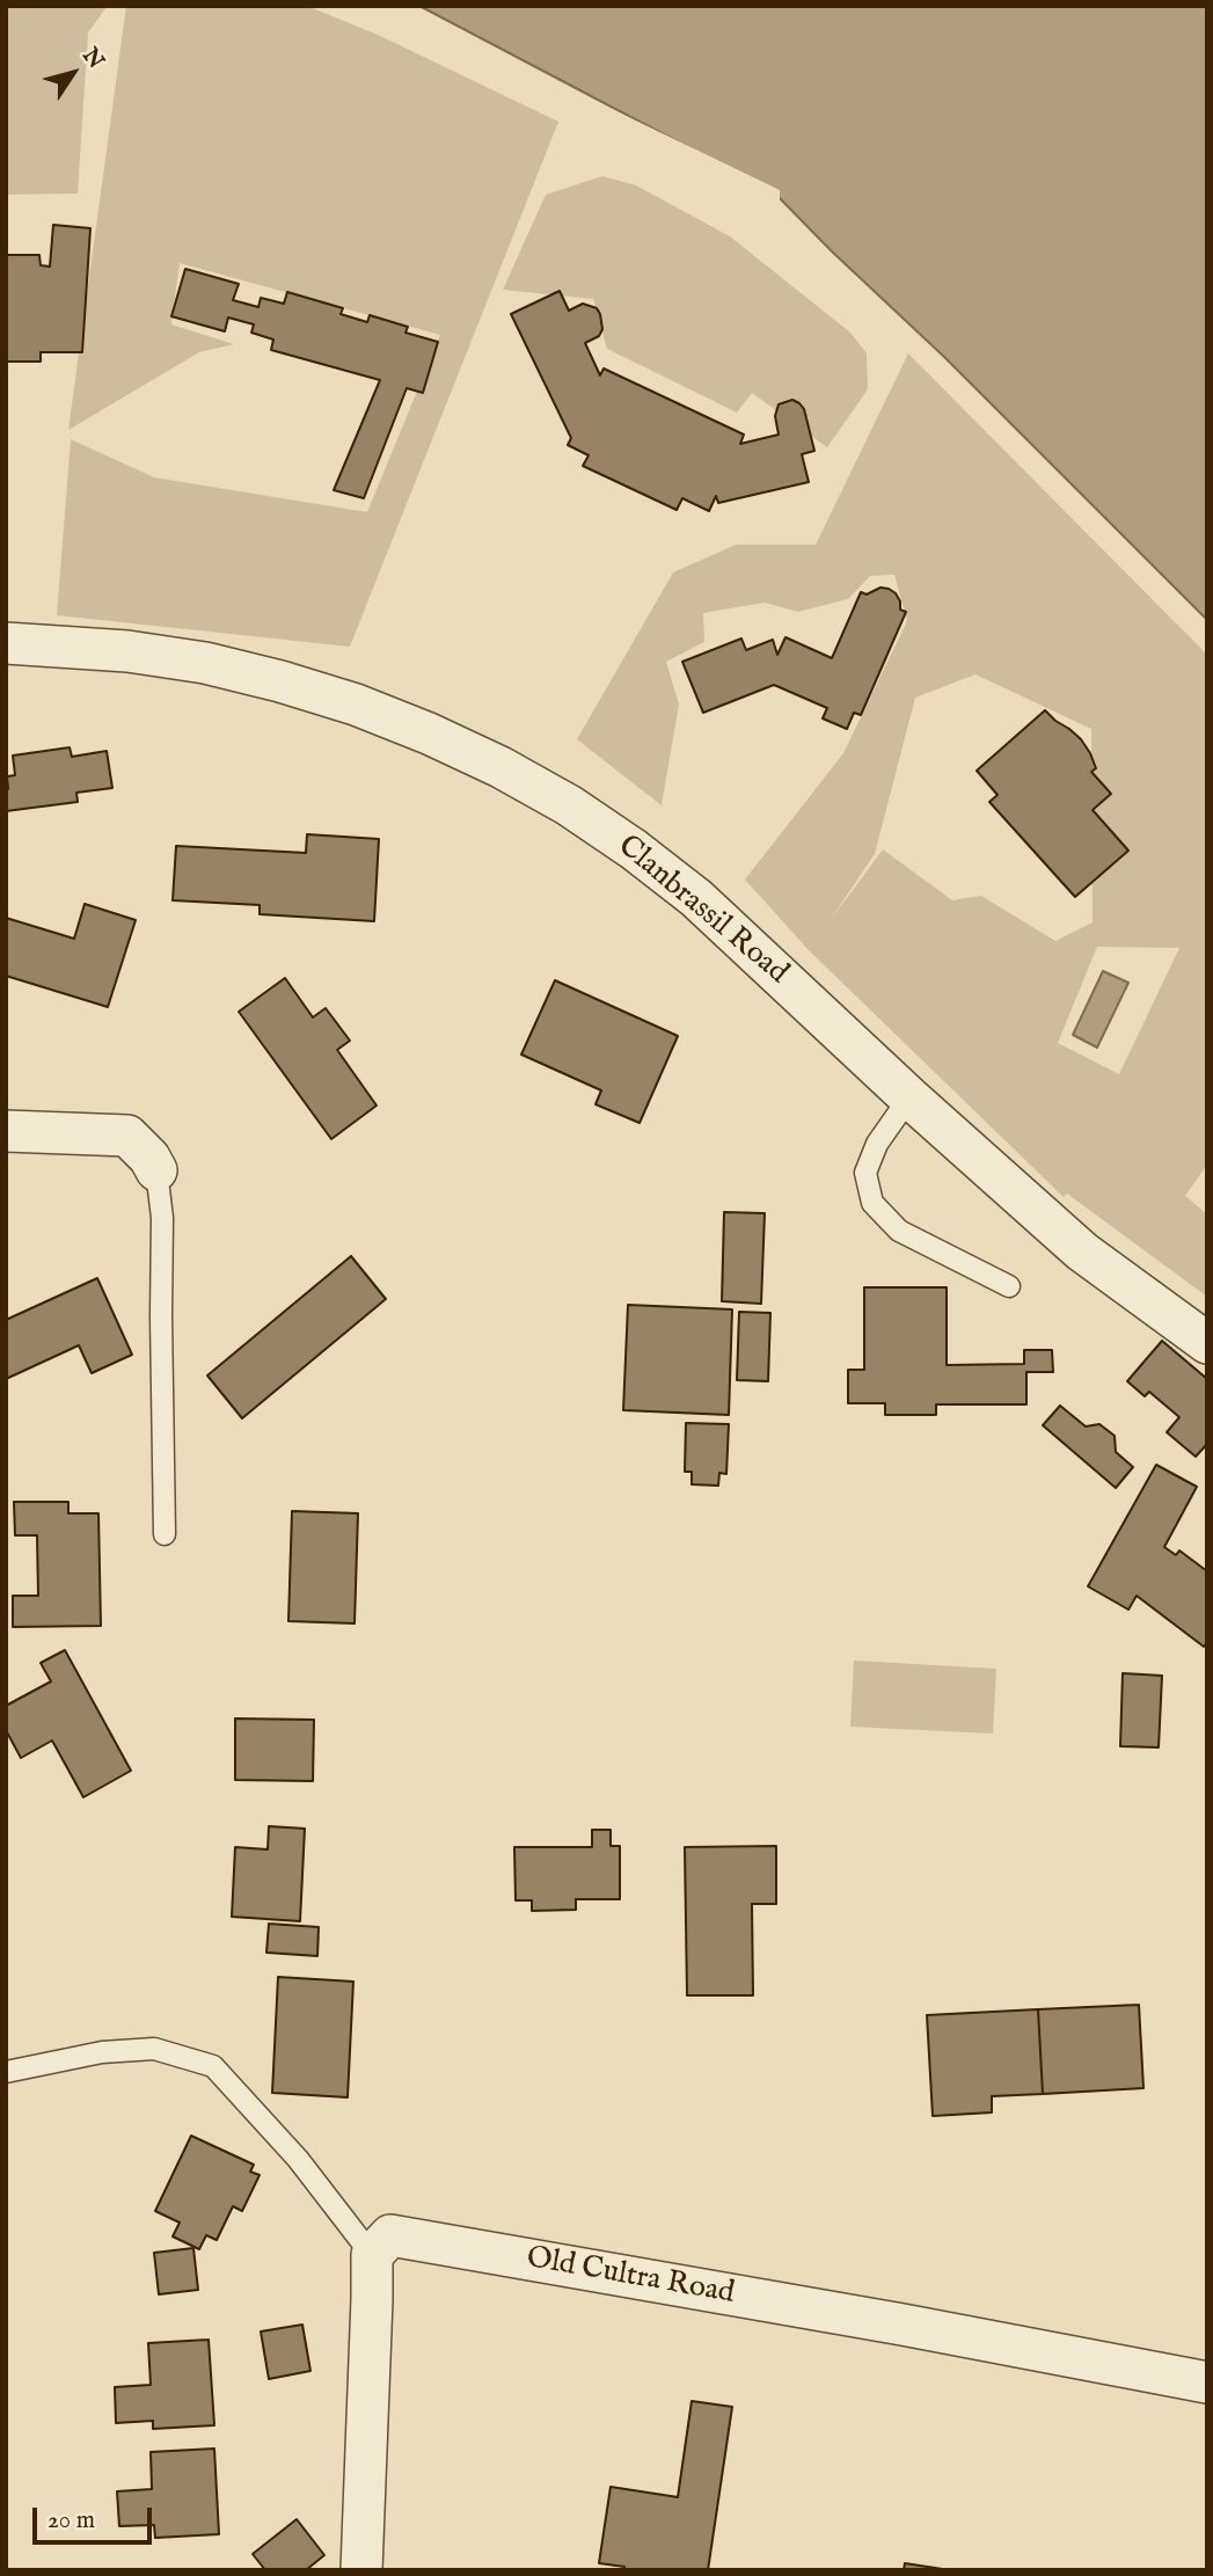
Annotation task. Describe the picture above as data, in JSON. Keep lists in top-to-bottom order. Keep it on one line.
{"streets":{"street":["Clanbrassil Road","Old Cultra Road"]},"scale_bar":"20 m","north":"top right"}
